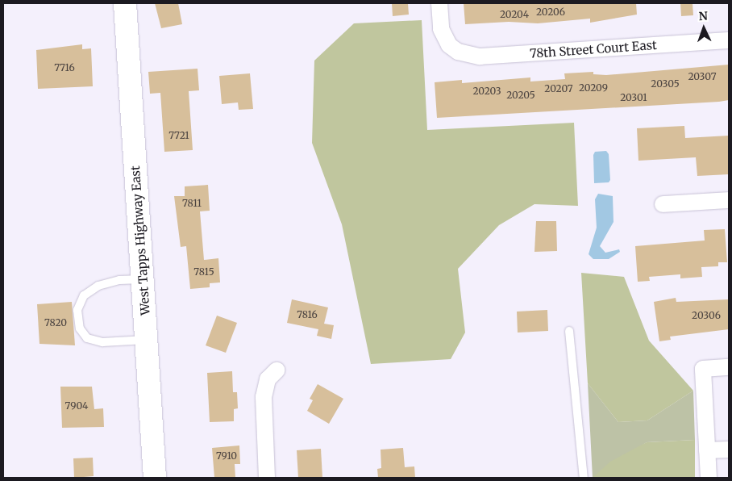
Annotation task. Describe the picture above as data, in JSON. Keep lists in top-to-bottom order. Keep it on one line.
{"streets":{"street":["78th Street Court East","West Tapps Highway East"]},"house_numbers":["20206","20204","7716","20307","20305","20209","20207","20203","20205","20301","7721","7811","7815","7816","20306","7820","7904","7910"],"north":"top"}
